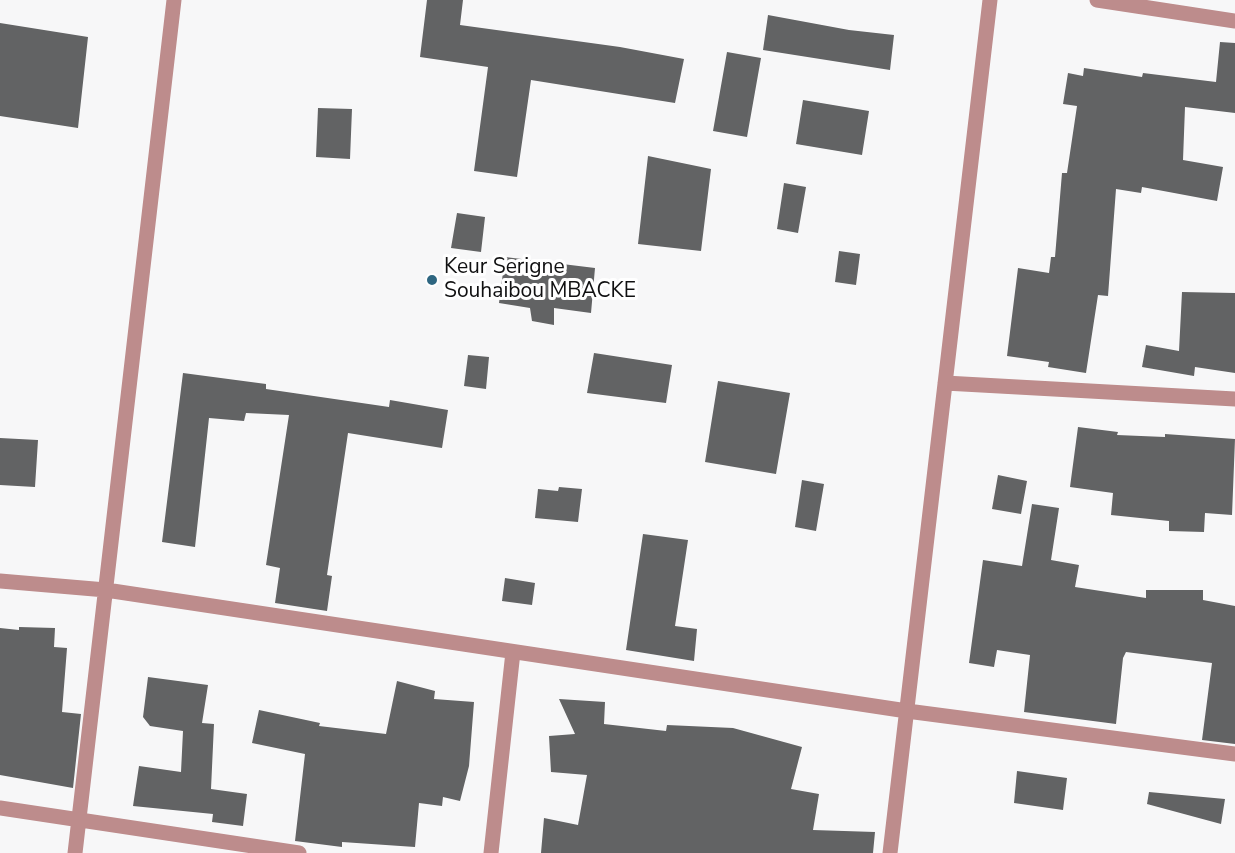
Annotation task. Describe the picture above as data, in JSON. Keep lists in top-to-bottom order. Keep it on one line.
{"places":["Keur Serigne Souhaibou MBACKE"]}
